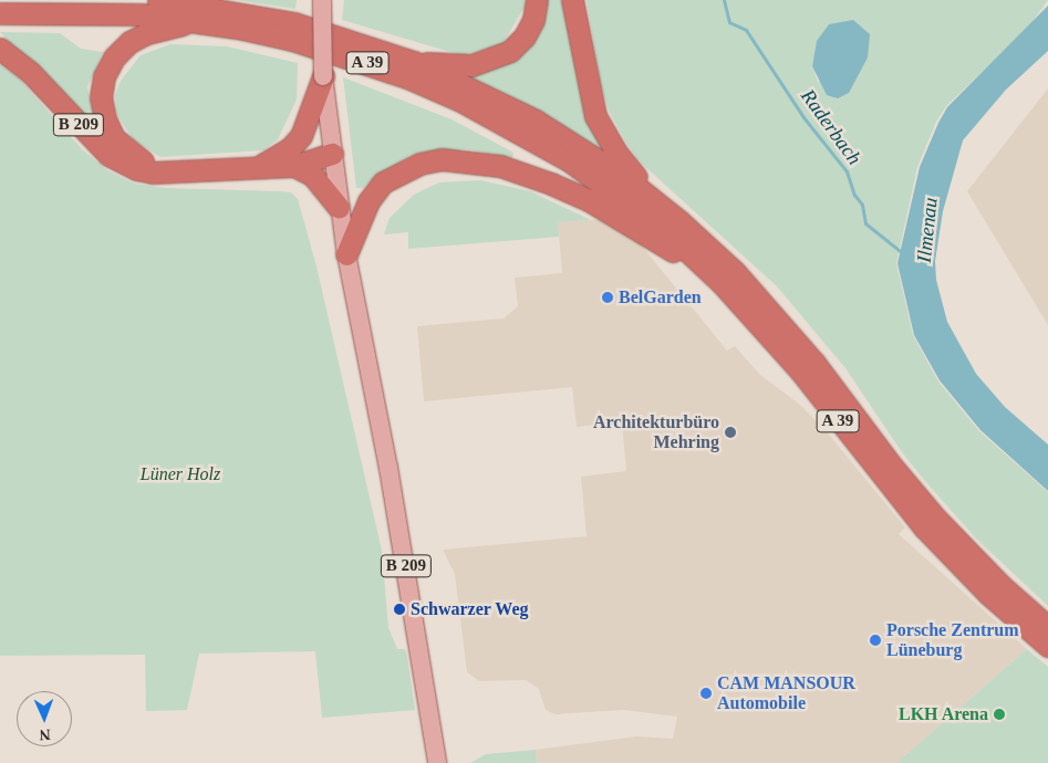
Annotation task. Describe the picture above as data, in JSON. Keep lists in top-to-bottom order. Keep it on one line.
{"streets":{"highway":["A 39","B 209"]},"water":["Raderbach","Ilmenau"],"parks":["Lüner Holz"],"places":["BelGarden","Architekturbüro Mehring","Schwarzer Weg","Porsche Zentrum Lüneburg","CAM MANSOUR Automobile","LKH Arena"],"north":"bottom"}
